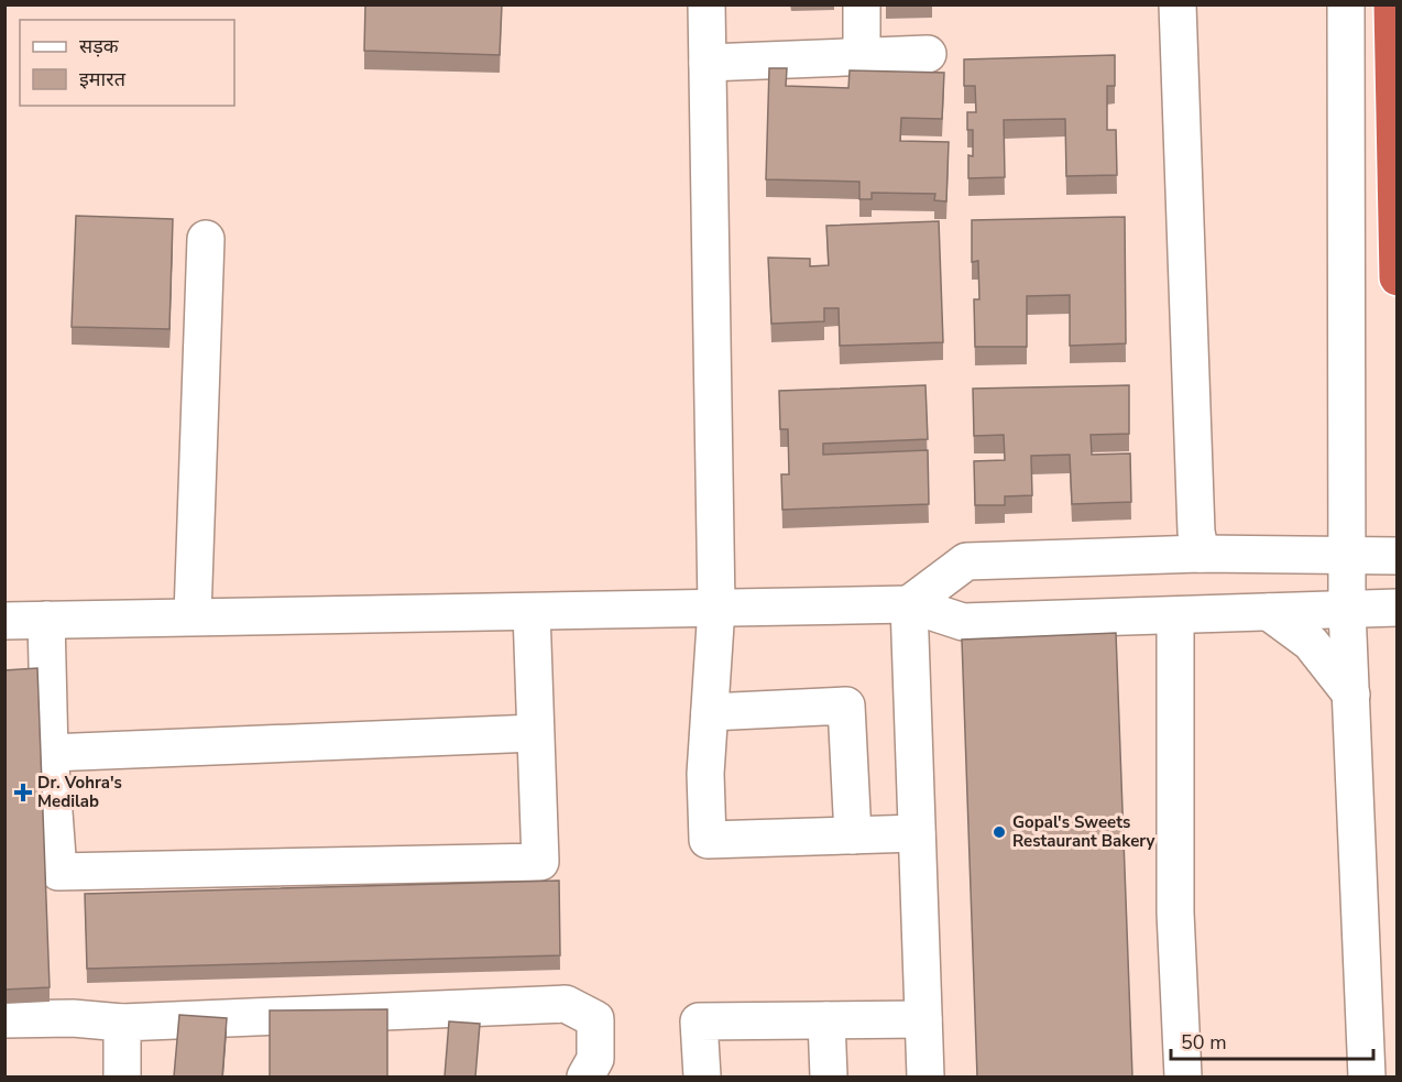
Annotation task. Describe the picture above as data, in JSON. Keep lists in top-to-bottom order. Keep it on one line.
{"places":{"health":["Dr. Vohra's Medilab"],"other":["Gopal's Sweets Restaurant Bakery"]},"legend":["सड़क","इमारत"],"scale_bar":"50 m"}
